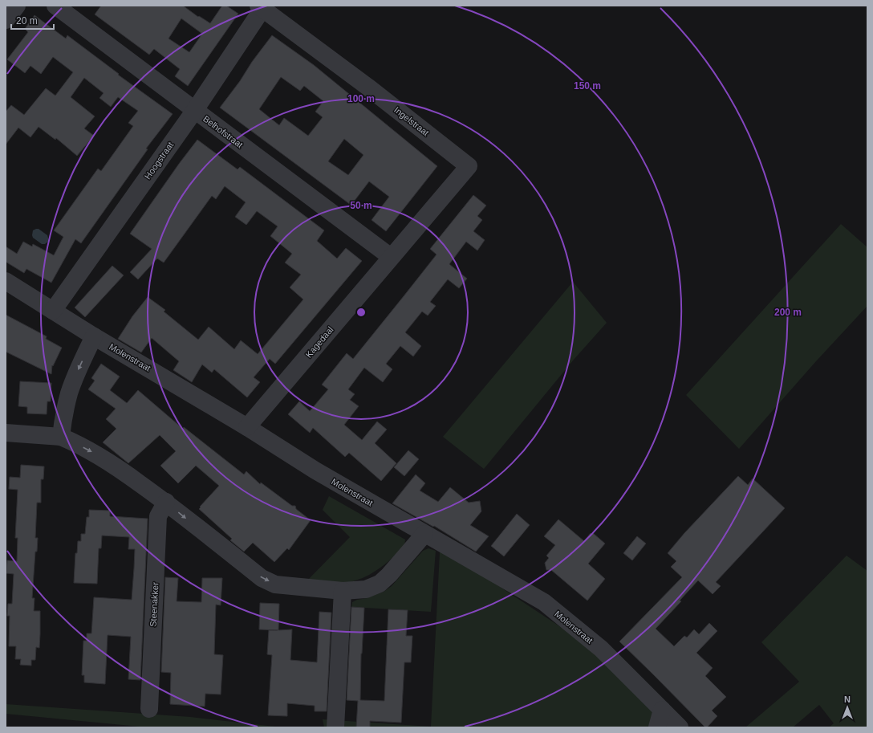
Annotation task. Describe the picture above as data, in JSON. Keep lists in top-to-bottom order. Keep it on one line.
{"streets":{"street":["Ingelstraat","Belhofstraat","Hoogstraat","Kagedaal","Molenstraat","Steenakker"]},"crossings":[["Ingelstraat","Belhofstraat"],["Ingelstraat","Hoogstraat"],["Ingelstraat","Kagedaal"],["Belhofstraat","Hoogstraat"],["Belhofstraat","Kagedaal"],["Hoogstraat","Molenstraat"],["Kagedaal","Molenstraat"]],"scale_bar":"20 m","north":"top","rings":["150 m","100 m","50 m","200 m"]}
